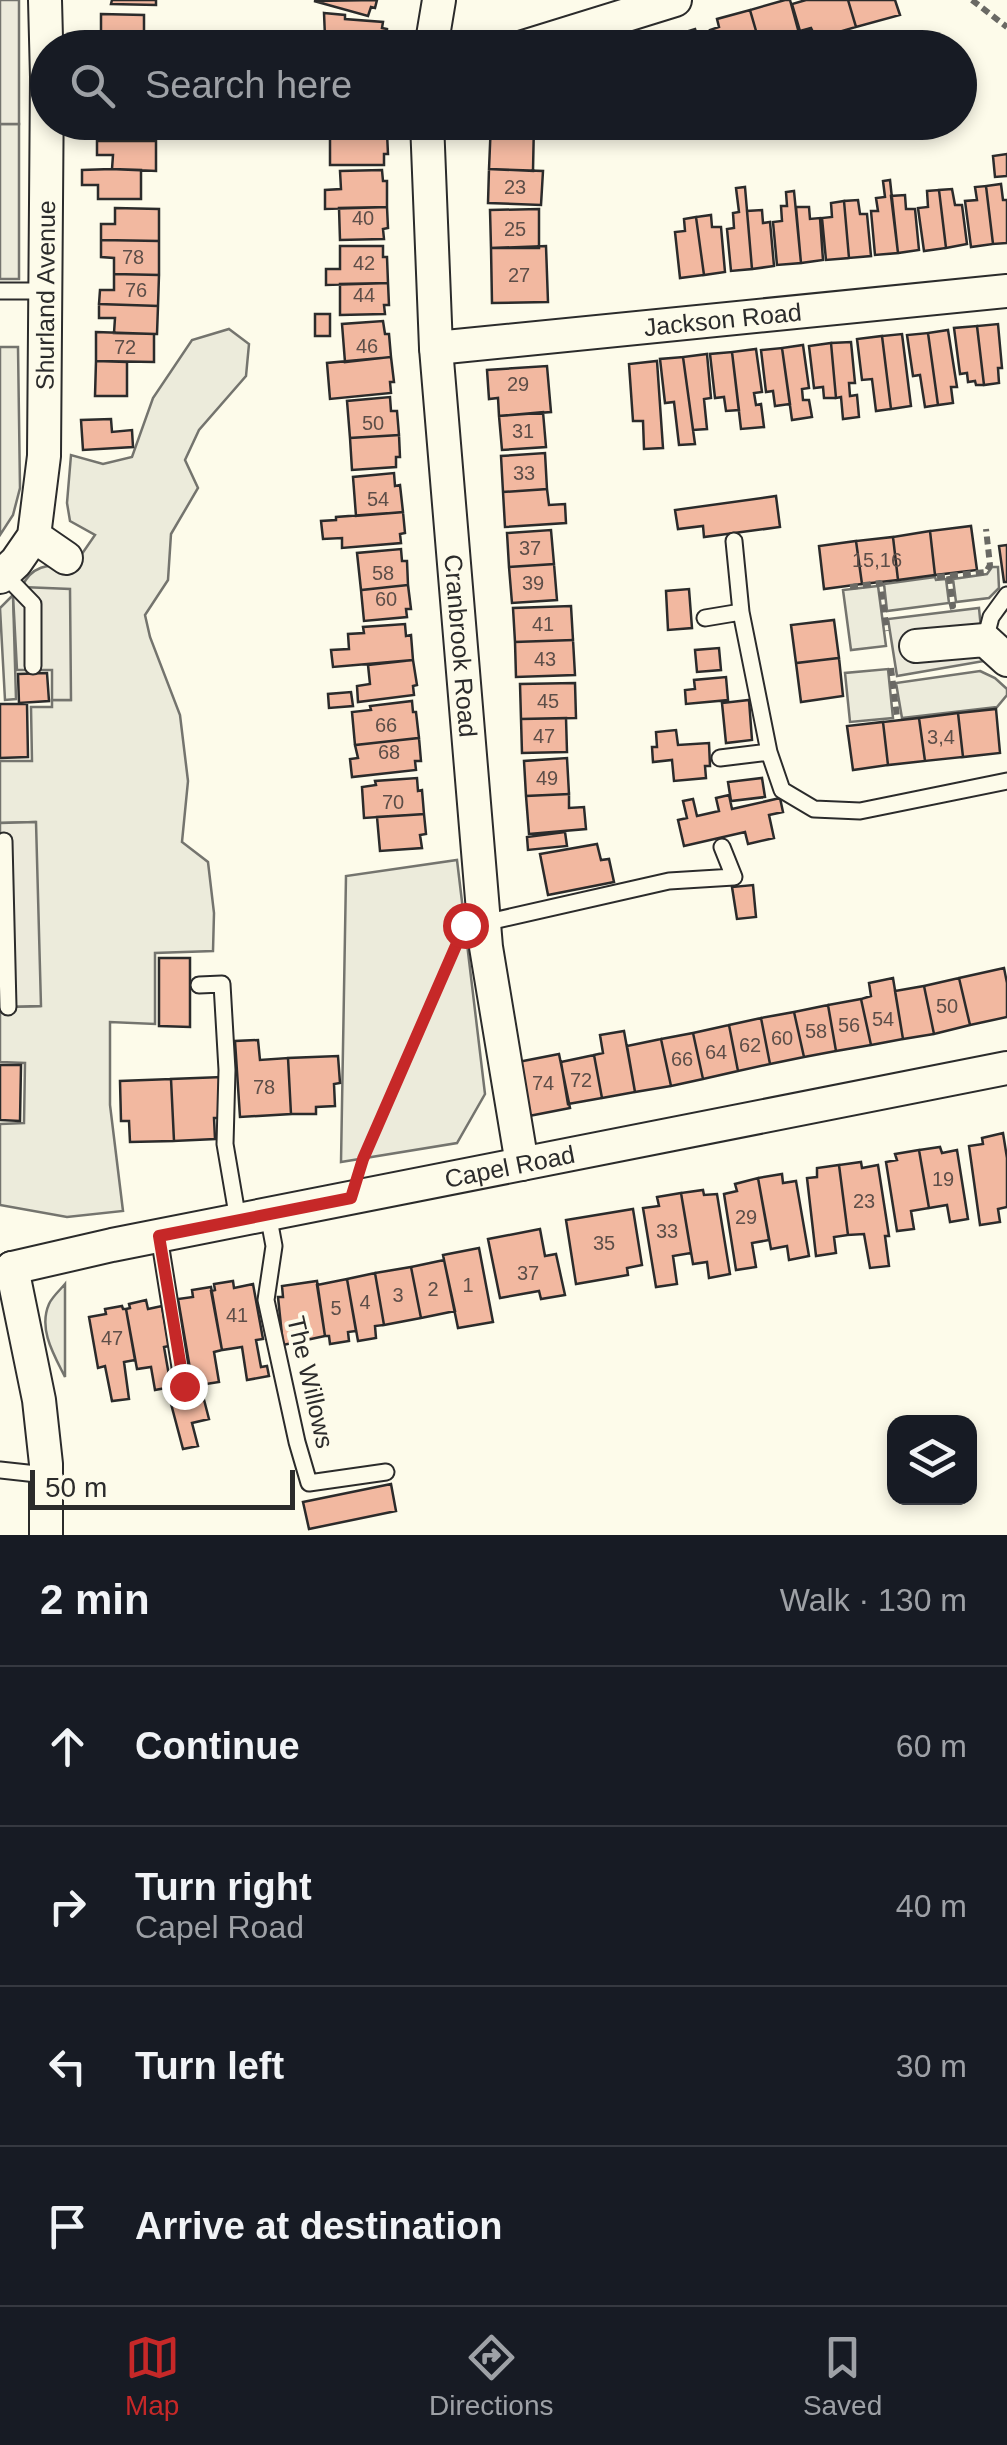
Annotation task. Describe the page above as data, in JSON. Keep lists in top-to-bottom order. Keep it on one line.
{"streets":{"street":["Shurland Avenue","Jackson Road","Cranbrook Road","Capel Road"],"lane":["The Willows"]},"crossings":[["Jackson Road","Cranbrook Road"],["Cranbrook Road","Capel Road"],["Capel Road","The Willows"]],"house_numbers":["23","40","25","78","42","27","76","44","46","72","29","50","31","33","54","37","15,16","58","39","60","41","43","45","66","47","3,4","68","49","70","50","54","56","58","60","62","64","66","72","74","78","19","23","29","33","35","37","1","2","3","4","5","41","47"],"scale_bar":"50 m","page":{"search":"Search here","scale":"50 m","heading":["2 min","Walk · 130 m"],"list":[["Continue","60 m"],["Turn right","Capel Road","40 m"],["Turn left","30 m"],"Arrive at destination"],"nav":["Map","Directions","Saved"]}}
